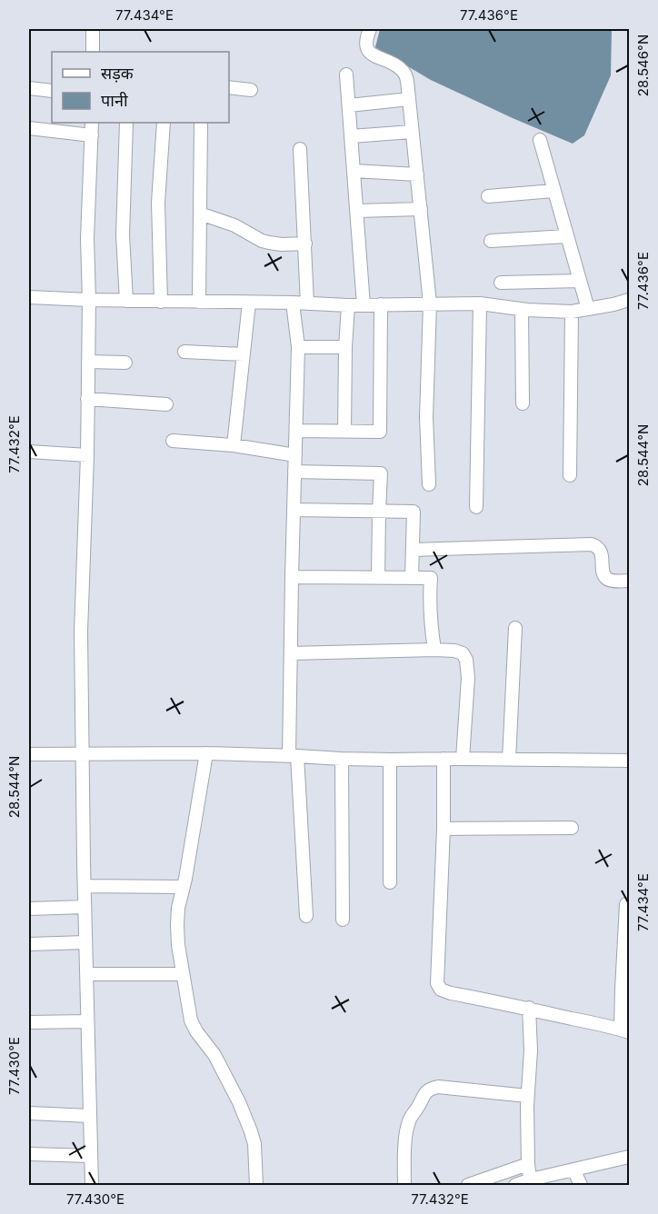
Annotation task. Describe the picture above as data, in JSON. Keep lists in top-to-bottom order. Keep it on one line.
{"legend":["सड़क","पानी"],"coordinates":["77.434°E","77.436°E","28.546°N","77.432°E","28.544°N","77.430°E"]}
